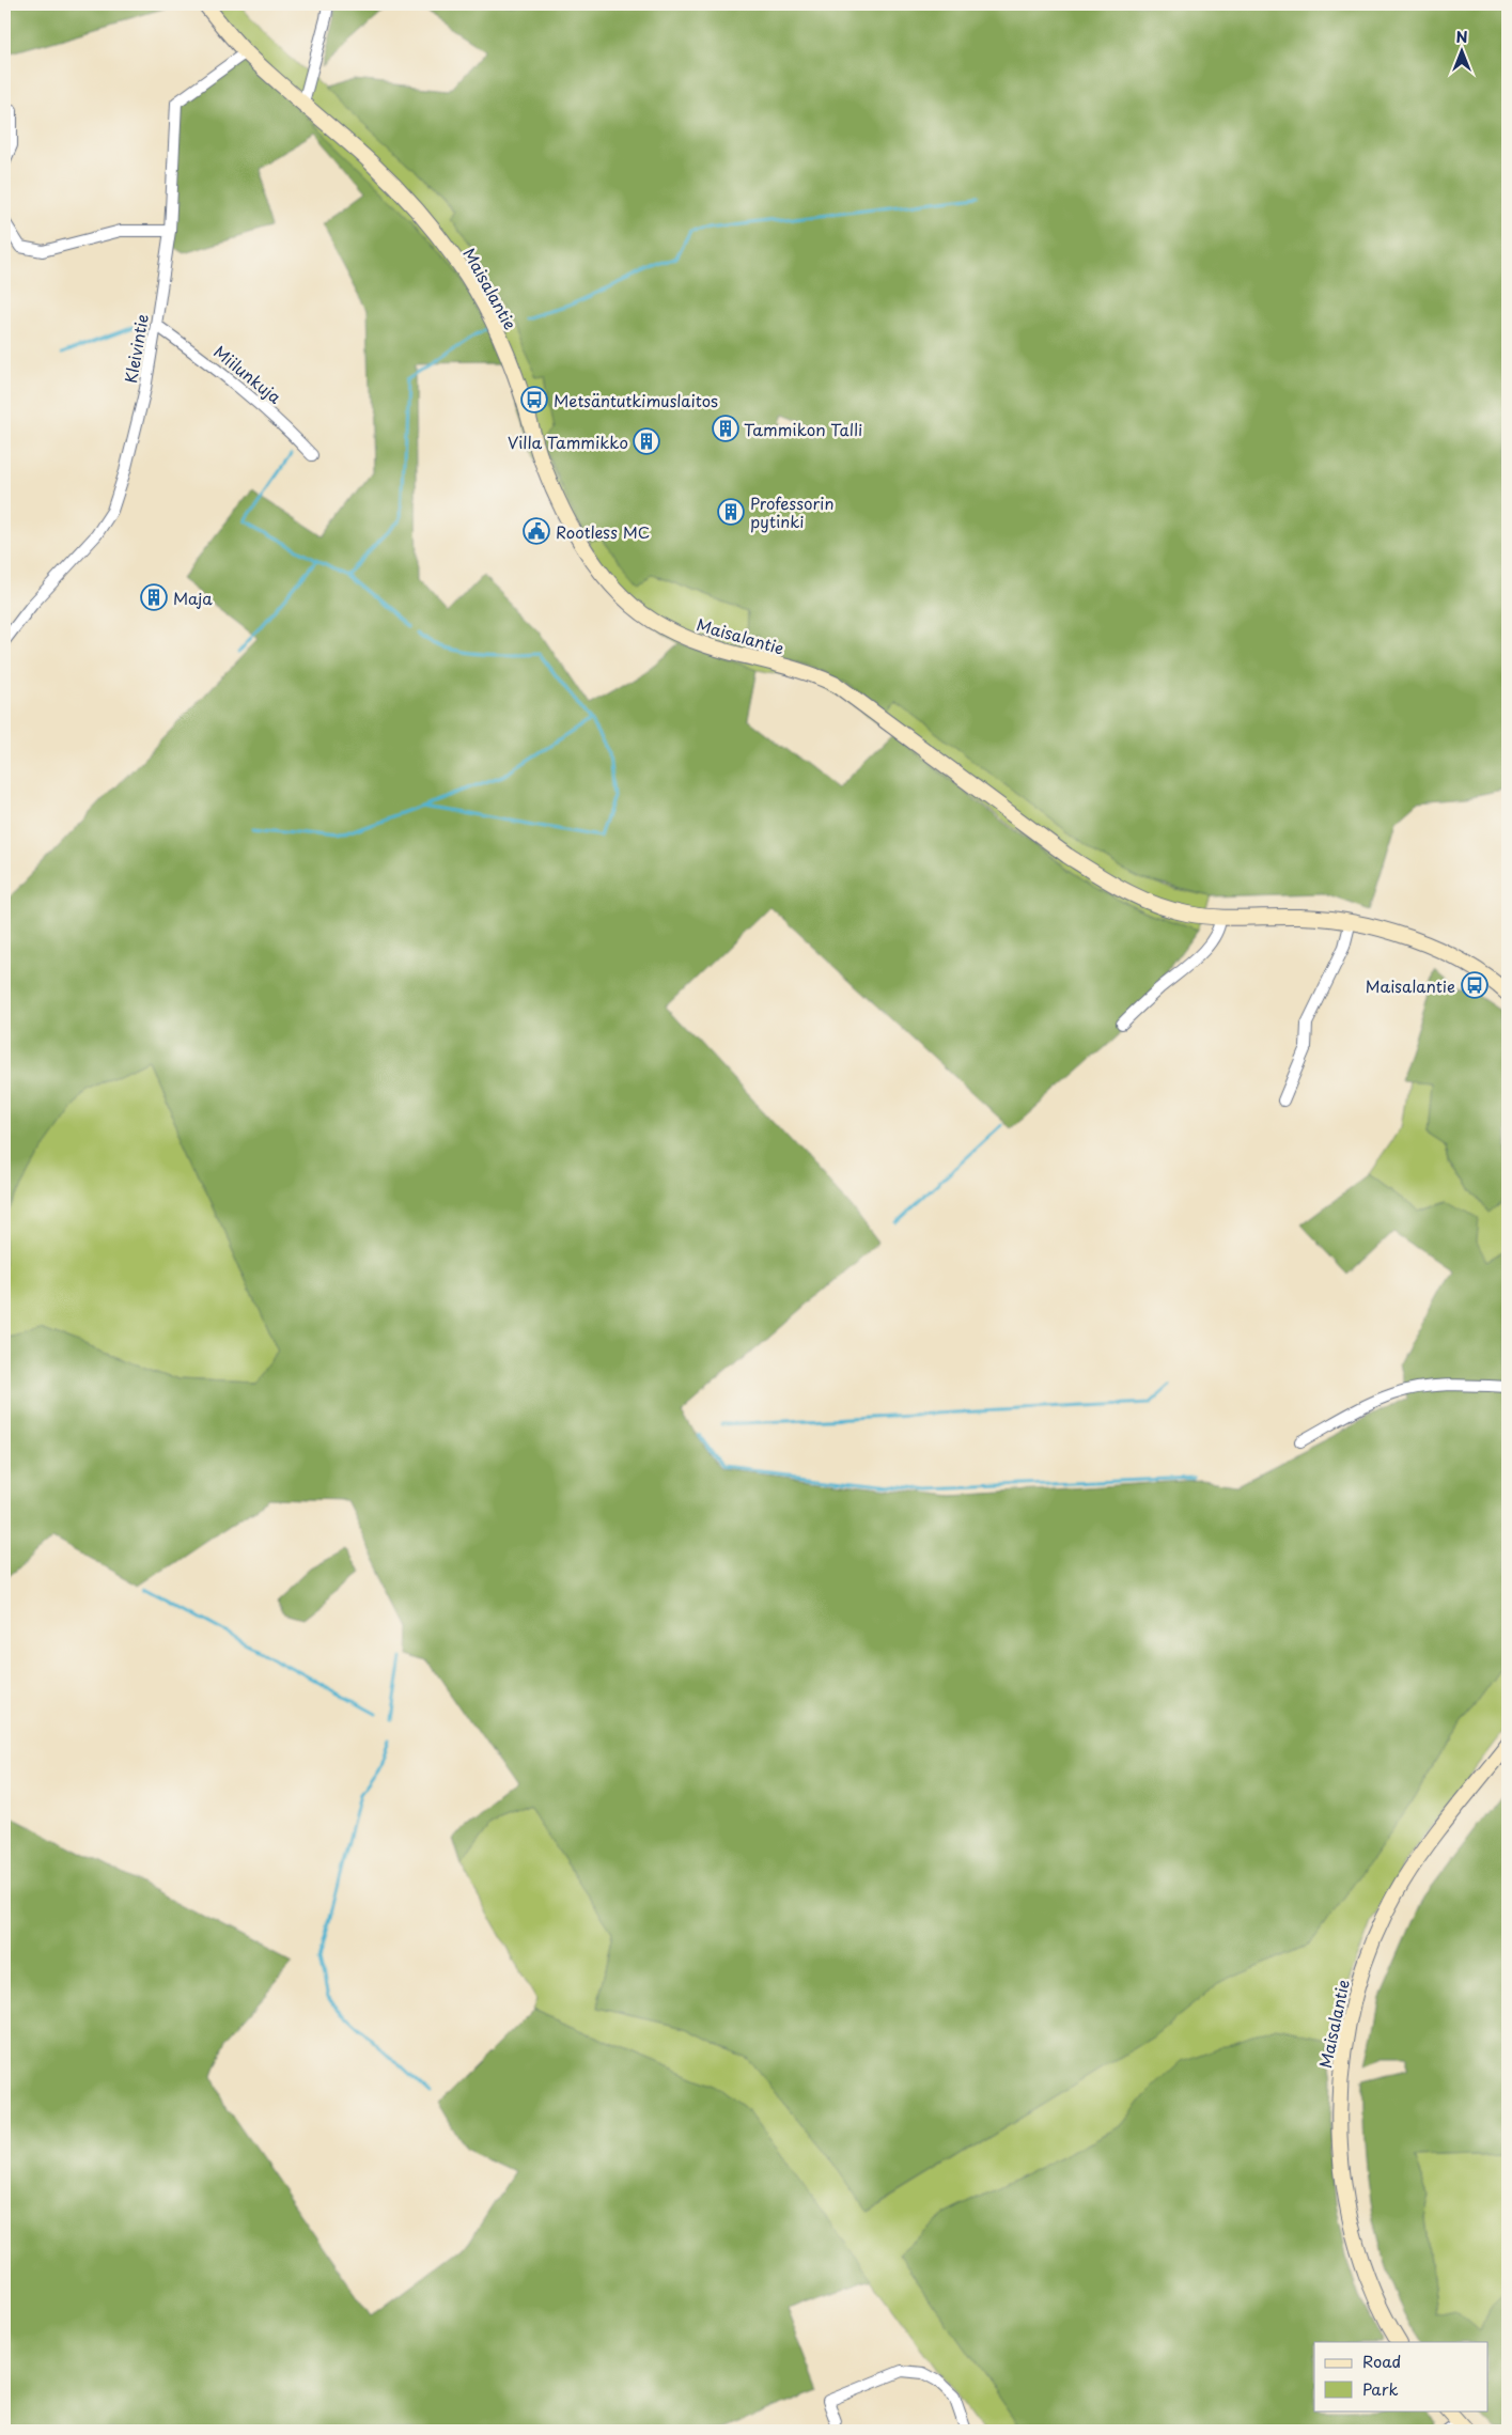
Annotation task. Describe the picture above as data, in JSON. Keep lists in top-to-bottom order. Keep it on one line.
{"streets":{"main road":["Maisalantie"],"street":["Kleivintie","Miilunkuja"]},"crossings":[["Maisalantie","Kleivintie"],["Kleivintie","Miilunkuja"]],"places":{"bus stop":["Metsäntutkimuslaitos","Maisalantie"],"building":["Tammikon Talli","Villa Tammikko","Professorin pytinki","Maja"],"public building":["Rootless MC"]},"legend":["Road","Park"],"north":"top"}
